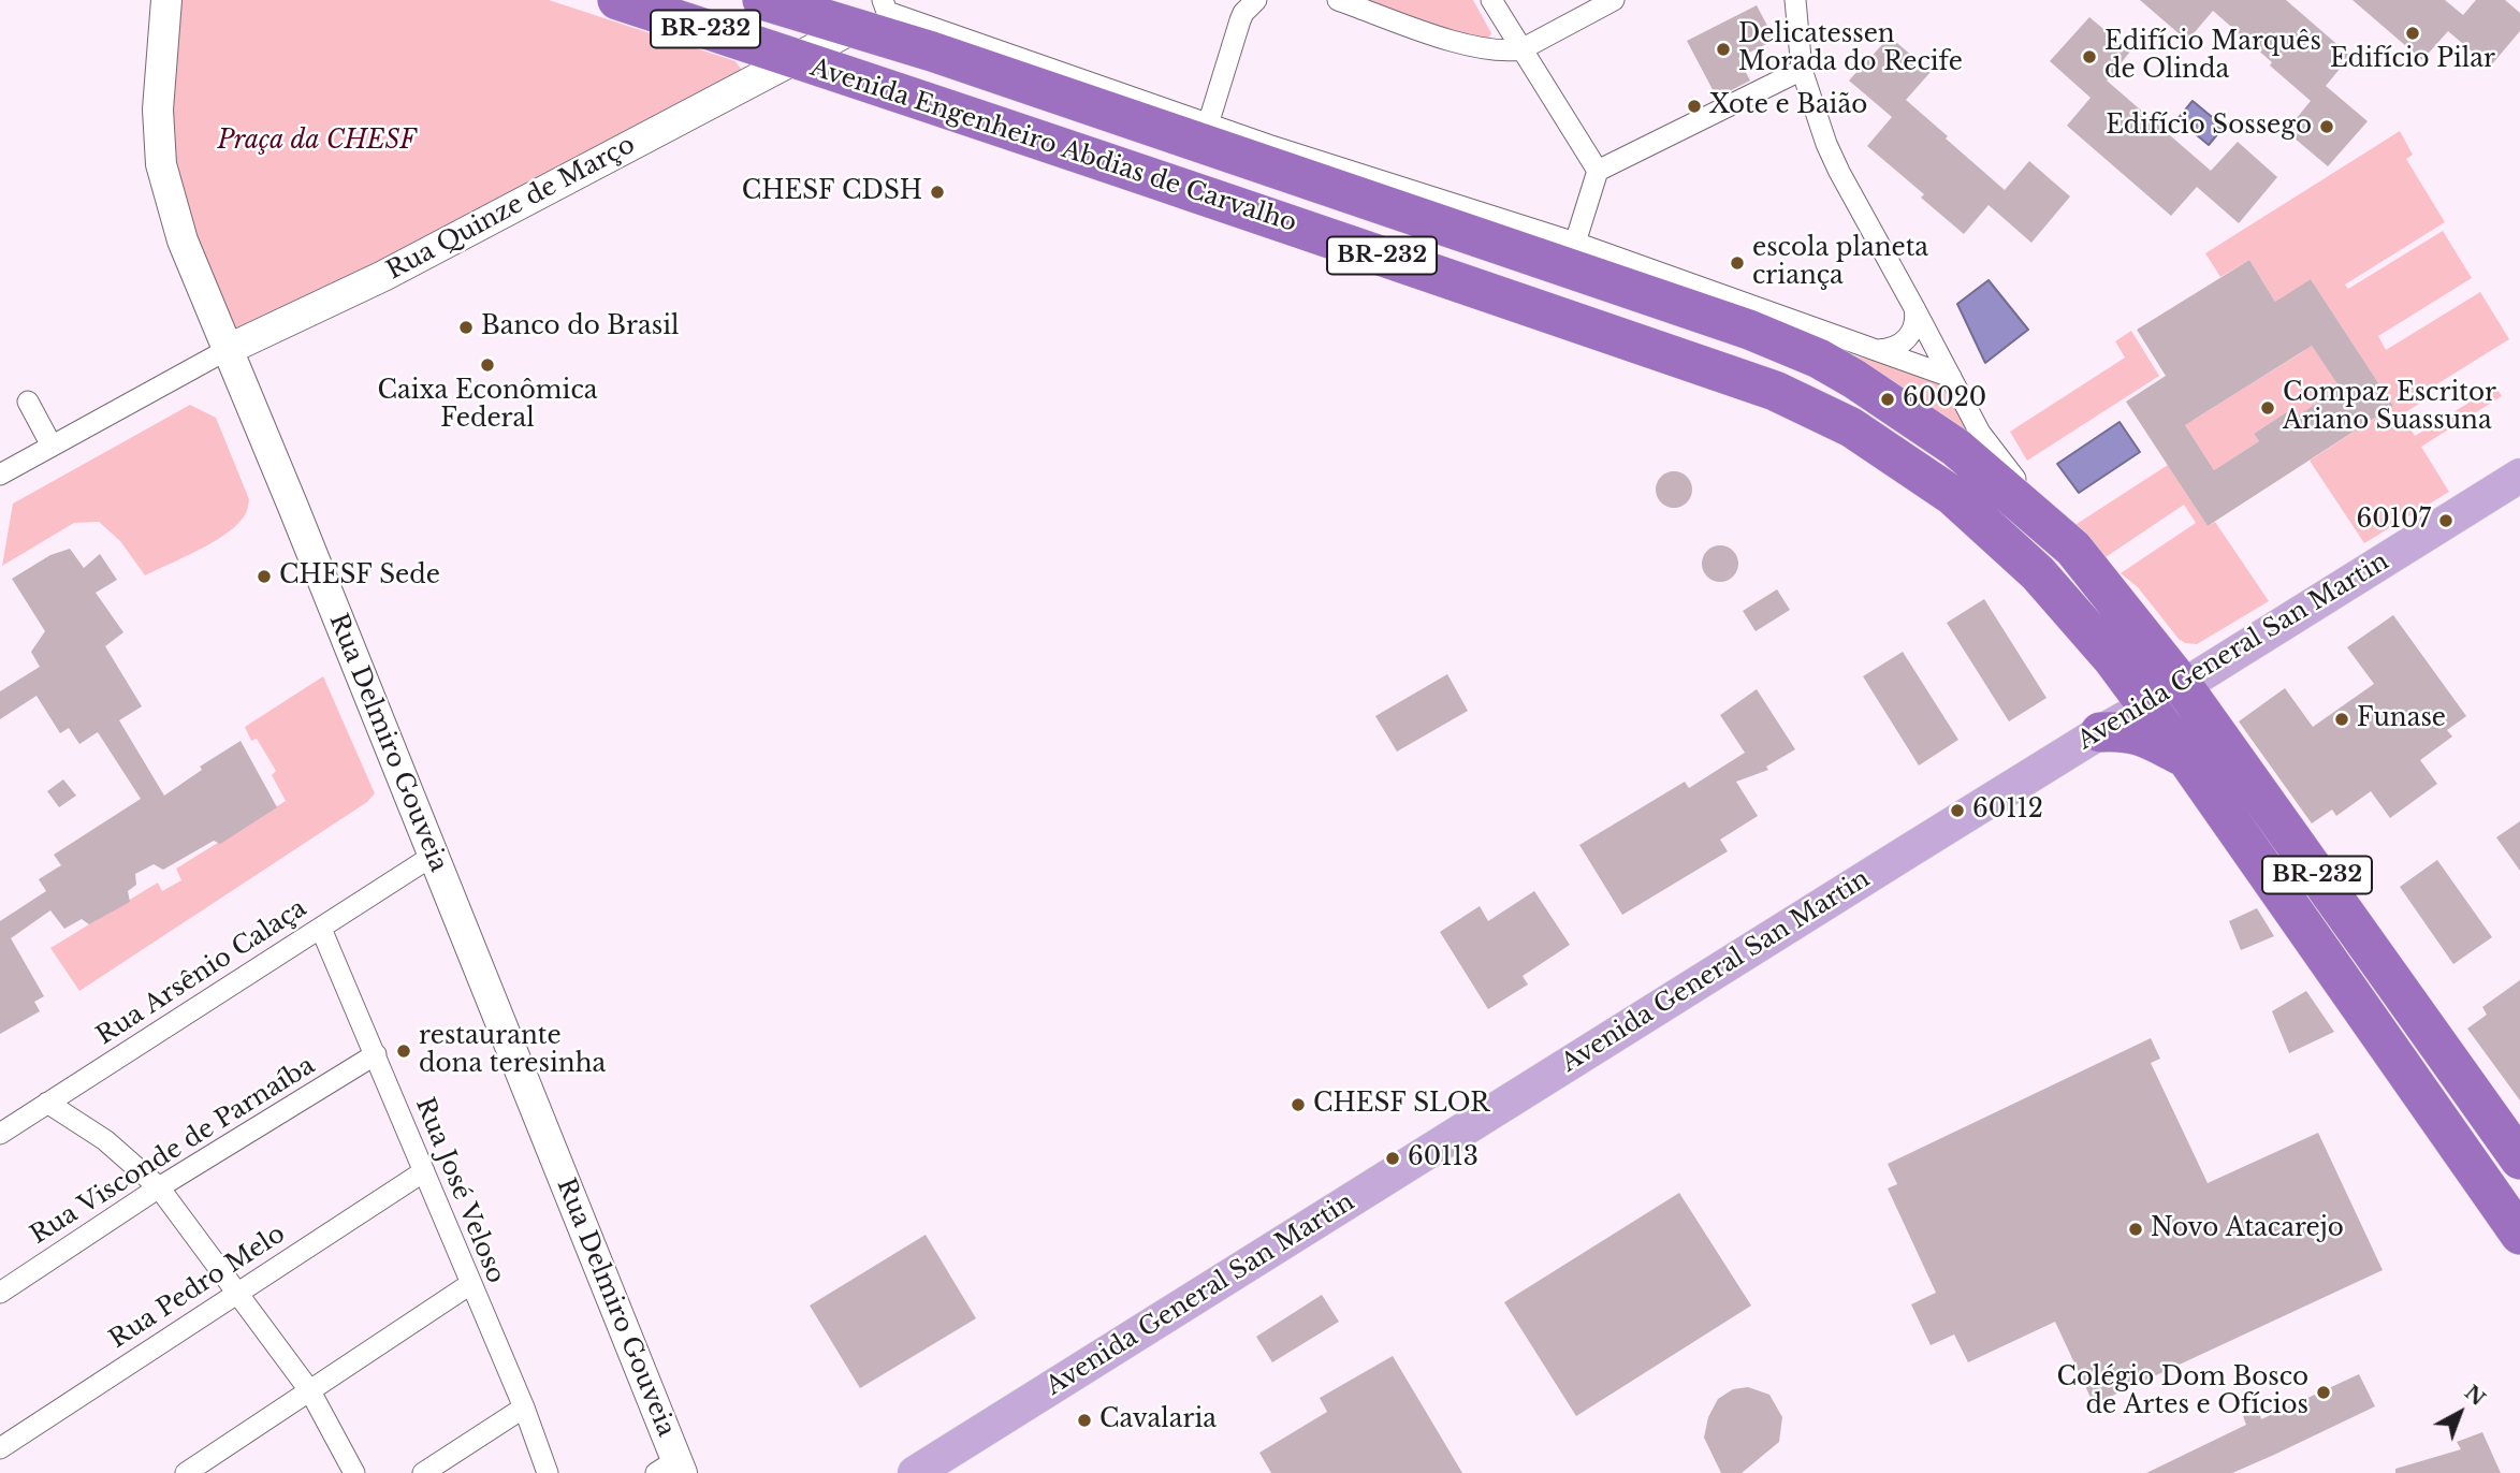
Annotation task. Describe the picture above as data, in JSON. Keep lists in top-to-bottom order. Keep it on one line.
{"streets":{"highway":["BR-232","Avenida Engenheiro Abdias de Carvalho"],"main road":["Avenida General San Martin"],"street":["Rua Quinze de Março","Rua Delmiro Gouveia","Rua Arsênio Calaça","Rua Visconde de Parnaíba","Rua José Veloso","Rua Pedro Melo"]},"crossings":[["Avenida Engenheiro Abdias de Carvalho","Rua Quinze de Março"],["Avenida Engenheiro Abdias de Carvalho","Avenida General San Martin"],["Rua Quinze de Março","Rua Delmiro Gouveia"],["Rua Delmiro Gouveia","Rua Arsênio Calaça"],["Rua Arsênio Calaça","Rua José Veloso"],["Rua Visconde de Parnaíba","Rua José Veloso"],["Rua José Veloso","Rua Pedro Melo"]],"parks":["Praça da CHESF"],"places":["Edifício Pilar","Delicatessen Morada do Recife","Edifício Marquês de Olinda","Xote e Baião","Edifício Sossego","CHESF CDSH","escola planeta criança","Banco do Brasil","Caixa Econômica Federal","60020","Compaz Escritor Ariano Suassuna","60107","CHESF Sede","Funase","60112","restaurante dona teresinha","CHESF SLOR","60113","Novo Atacarejo","Colégio Dom Bosco de Artes e Ofícios","Cavalaria"],"north":"top right"}
